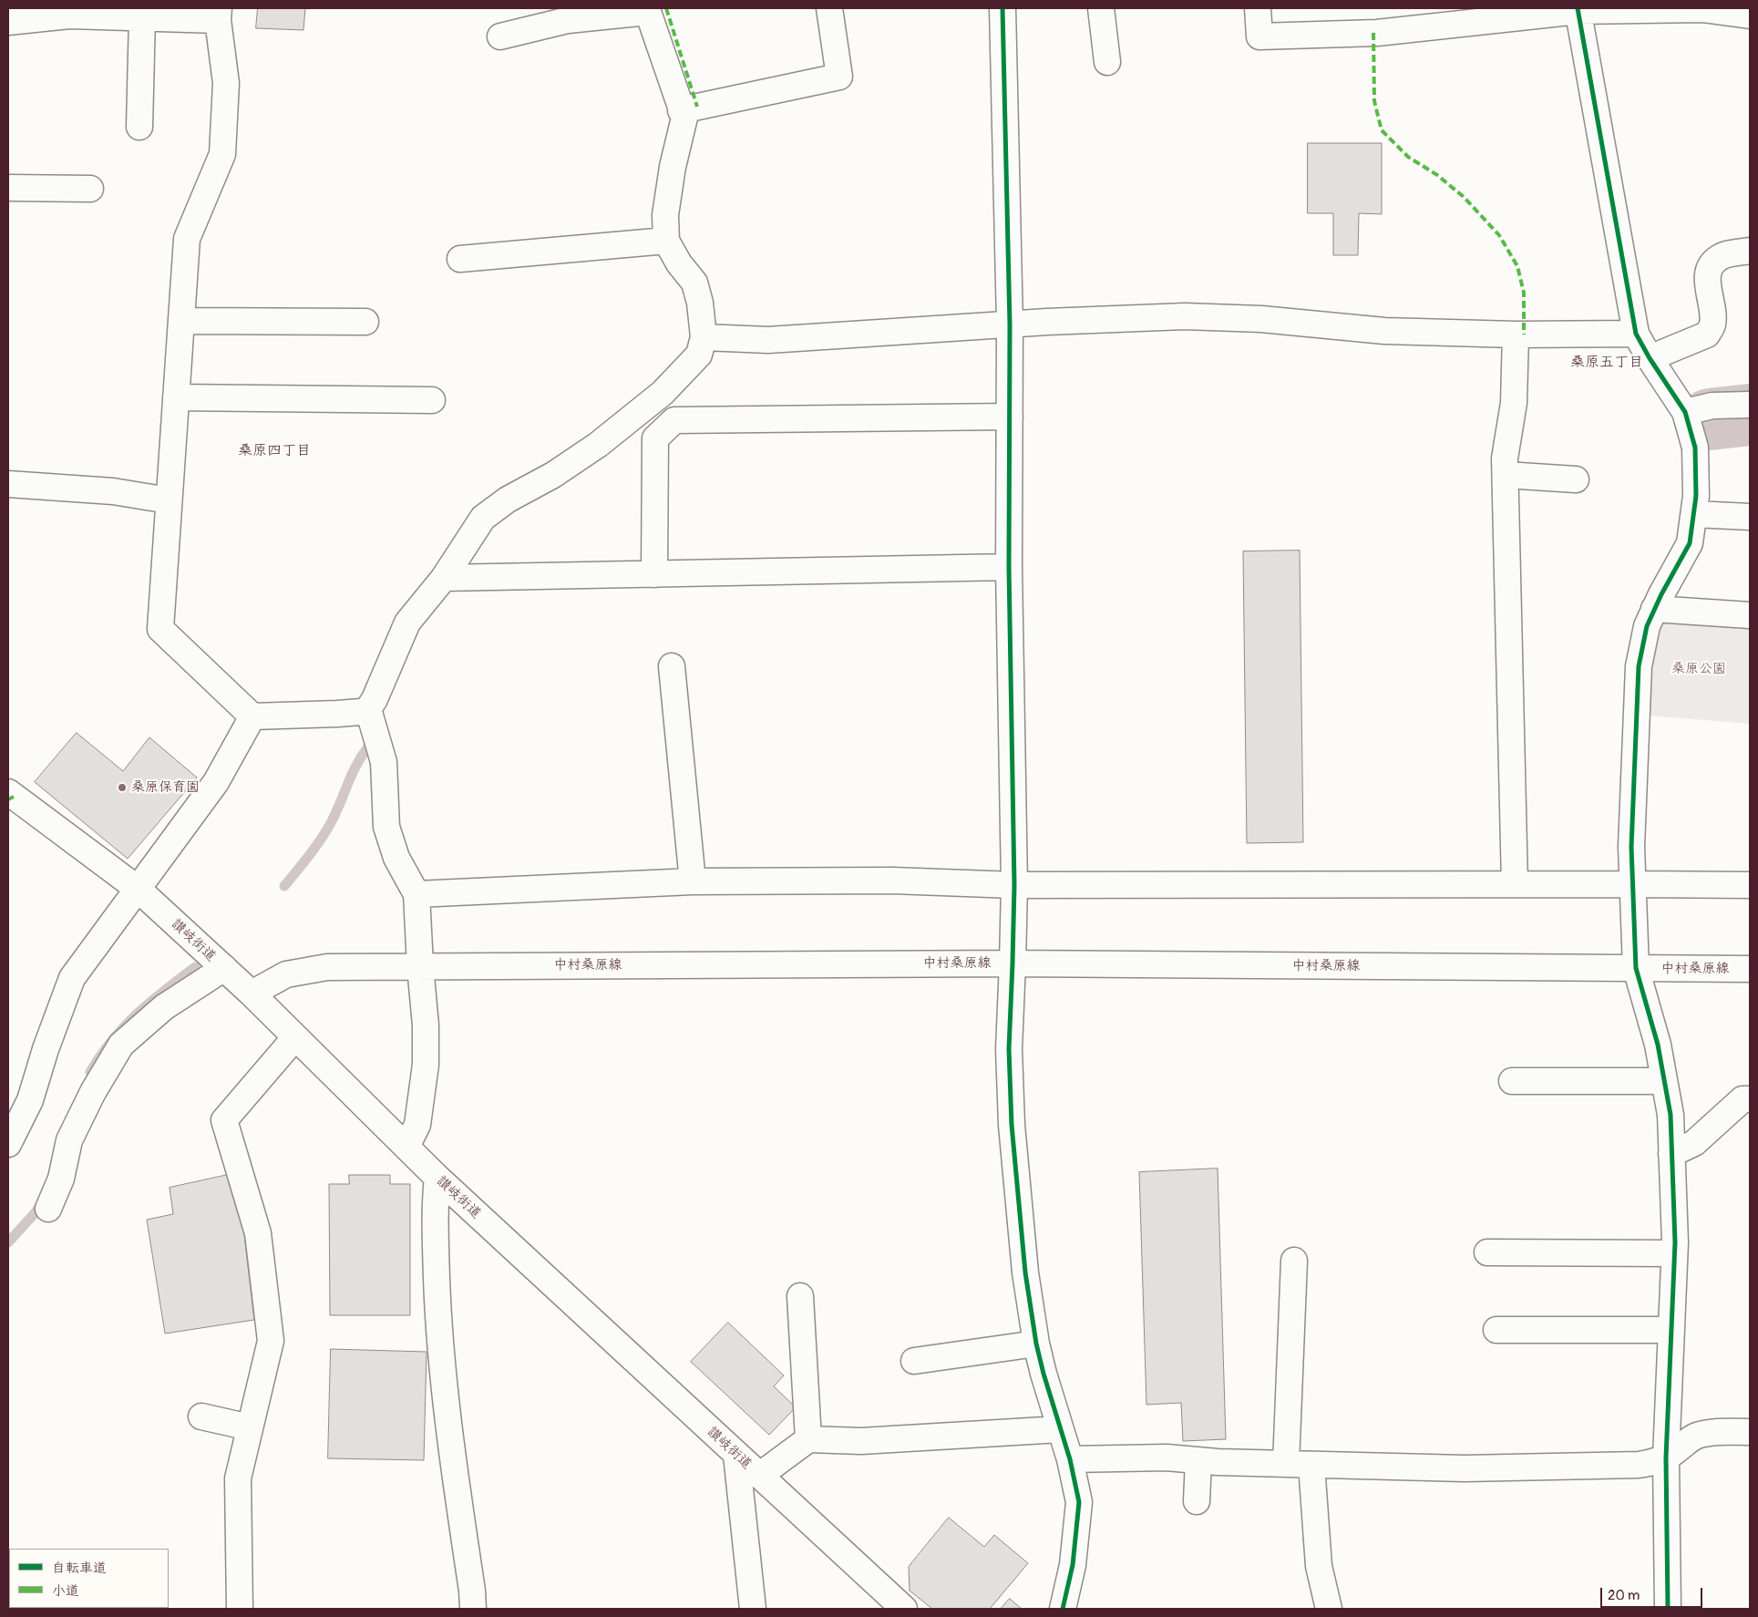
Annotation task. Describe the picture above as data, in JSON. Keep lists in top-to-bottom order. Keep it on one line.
{"streets":{"street":["讃岐街道","中村桑原線"]},"crossings":[["讃岐街道","中村桑原線"]],"districts":["桑原五丁目","桑原四丁目"],"parks":["桑原公園"],"places":["桑原保育園"],"legend":["自転車道","小道"],"scale_bar":"20 m"}
